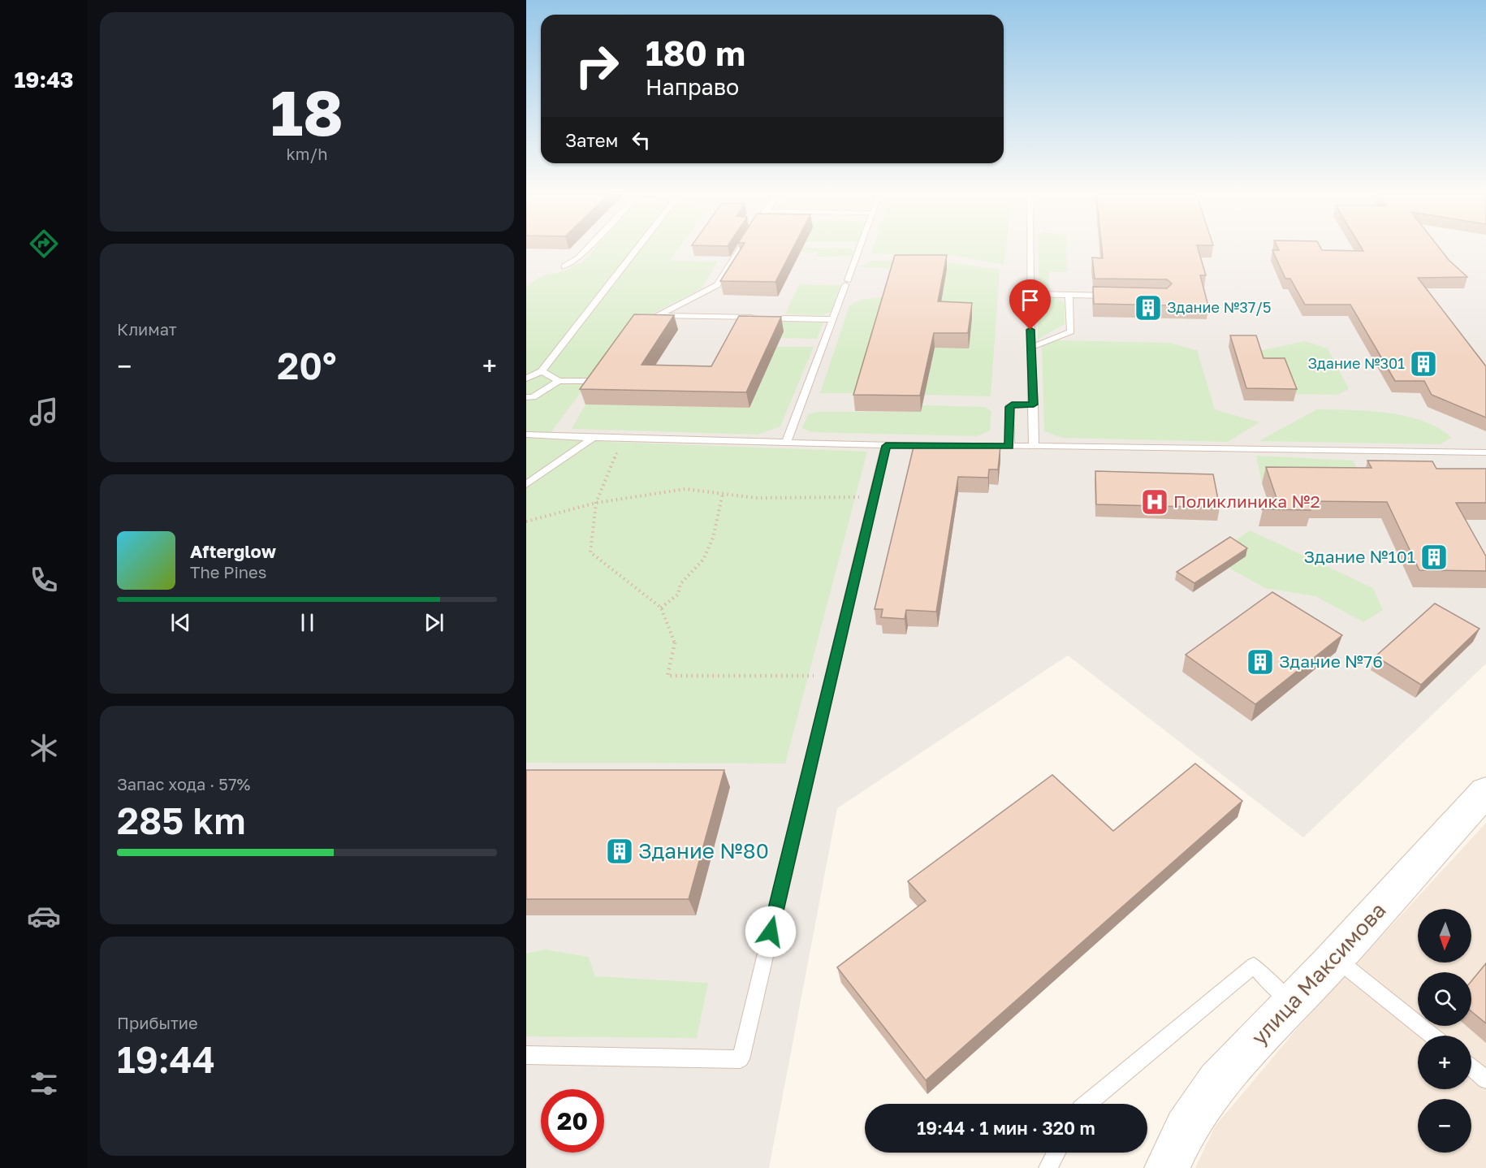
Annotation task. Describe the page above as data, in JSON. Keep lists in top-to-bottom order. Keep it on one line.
{"streets":{"street":["улица Максимова"]},"places":{"building":["Здание №37/5","Здание №301","Здание №101","Здание №76","Здание №80"],"hospital":["Поликлиника №2"]},"north":"bottom","page":{"tabs":"19:43","tile":[["18","km/h"],"Климат",["Запас хода · 57%","285 km"],["Прибытие","19:44"]],"turn":["180 m","Направо"],"then":"Затем","heat":["−","20°","+"],"song":["Afterglow","The Pines"],"map_buttons":["+","−"],"limit":"20","trip":"19:44 · 1 мин · 320 m"}}
